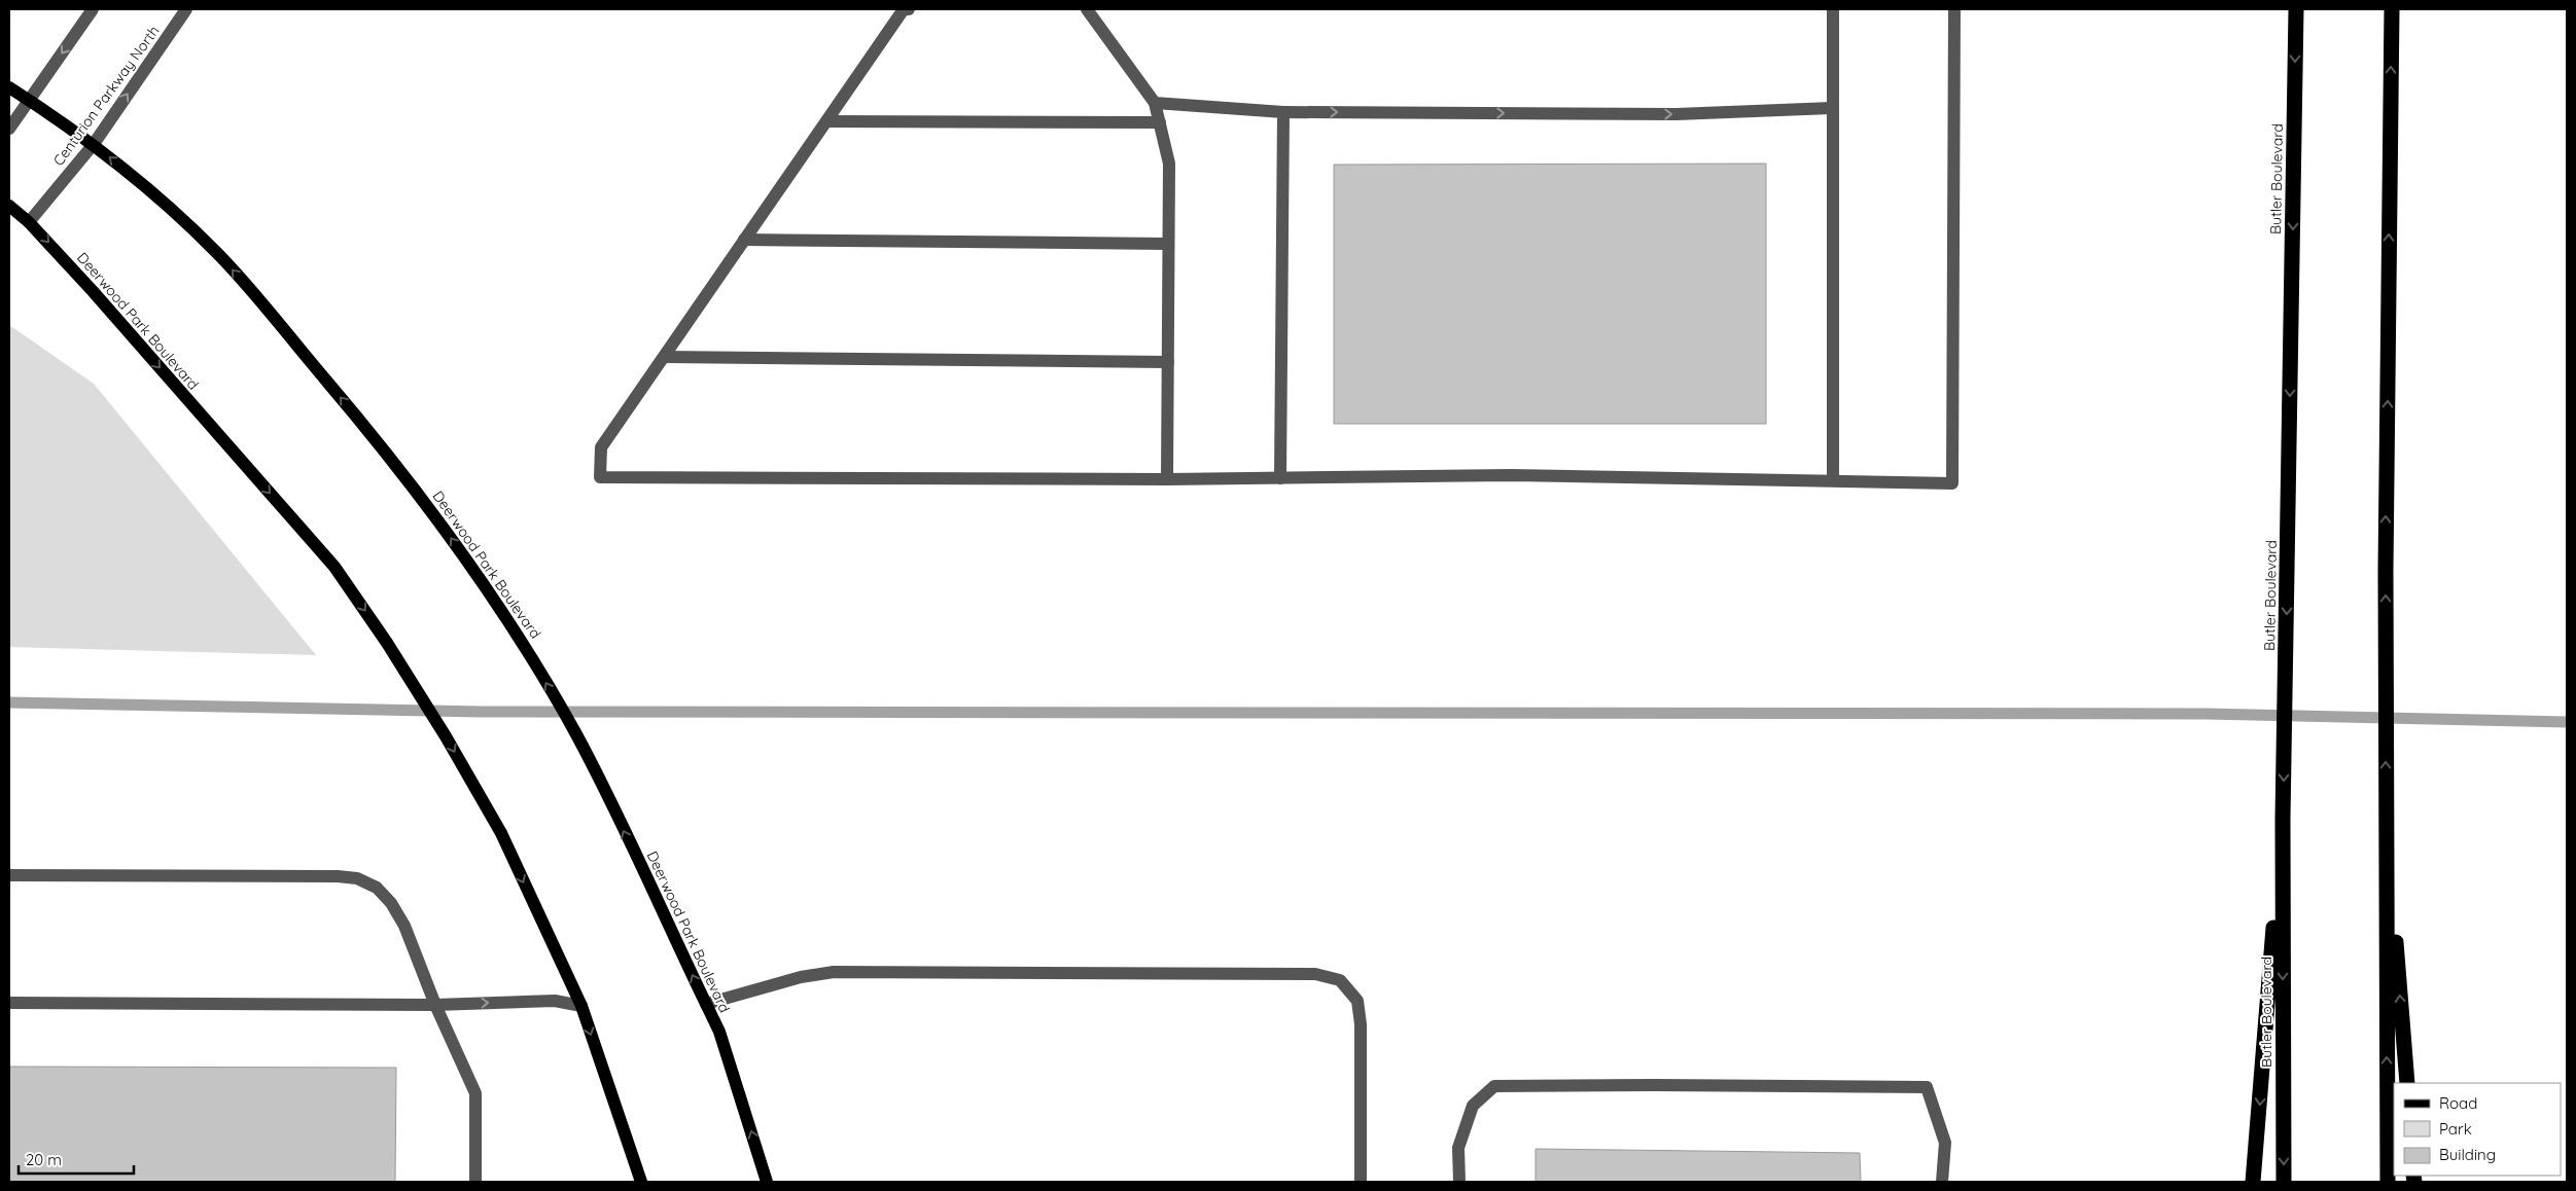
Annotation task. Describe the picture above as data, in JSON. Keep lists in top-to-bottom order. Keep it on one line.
{"streets":{"highway":["Butler Boulevard"],"main road":["Deerwood Park Boulevard"],"street":["Centurion Parkway North"]},"crossings":[["Centurion Parkway North","Deerwood Park Boulevard"]],"legend":["Road","Park","Building"],"scale_bar":"20 m"}
